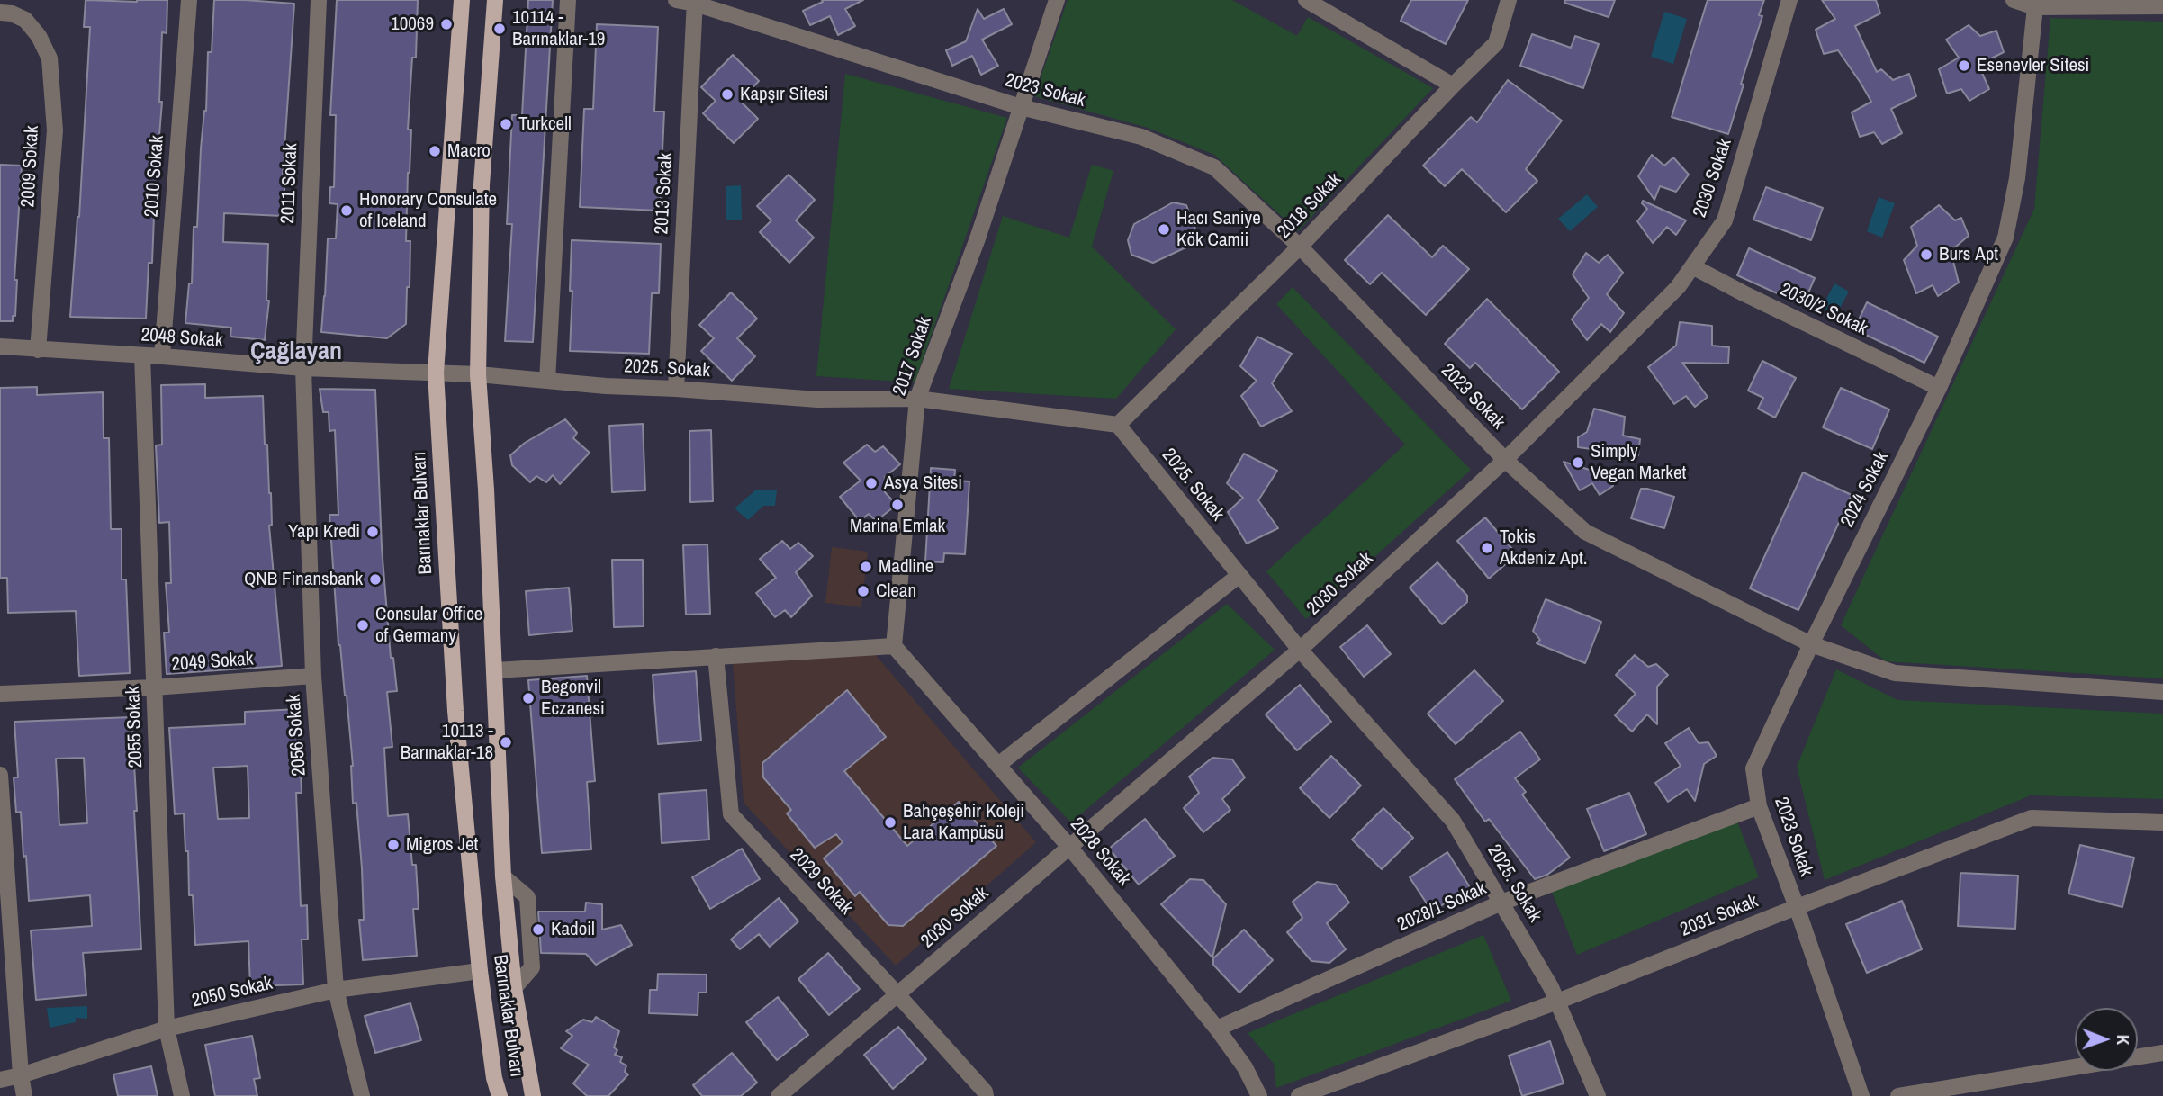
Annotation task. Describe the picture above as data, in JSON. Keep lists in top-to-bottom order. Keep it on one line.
{"streets":{"main road":["Barınaklar Bulvarı"],"street":["2023 Sokak","2009 Sokak","2010 Sokak","2030 Sokak","2011 Sokak","2013 Sokak","2018 Sokak","2030/2 Sokak","2048 Sokak","2017 Sokak","2025. Sokak","2024 Sokak","2049 Sokak","2055 Sokak","2056 Sokak","2028 Sokak","2029 Sokak","2028/1 Sokak","2031 Sokak","2050 Sokak"]},"crossings":[["2023 Sokak","2030 Sokak"],["2023 Sokak","2013 Sokak"],["2023 Sokak","2018 Sokak"],["2023 Sokak","2017 Sokak"],["2023 Sokak","2024 Sokak"],["2023 Sokak","2028/1 Sokak"],["2023 Sokak","2031 Sokak"],["2009 Sokak","2048 Sokak"],["2010 Sokak","2048 Sokak"],["2030 Sokak","2030/2 Sokak"],["2030 Sokak","2025. Sokak"],["2030 Sokak","2028 Sokak"],["2030 Sokak","2029 Sokak"],["2011 Sokak","2048 Sokak"],["2011 Sokak","2056 Sokak"],["2013 Sokak","2025. Sokak"],["2018 Sokak","2025. Sokak"],["2030/2 Sokak","2024 Sokak"],["2048 Sokak","2025. Sokak"],["2048 Sokak","Barınaklar Bulvarı"],["2048 Sokak","2055 Sokak"],["2048 Sokak","2056 Sokak"],["2017 Sokak","2025. Sokak"],["2017 Sokak","2028 Sokak"],["2025. Sokak","Barınaklar Bulvarı"],["2025. Sokak","2028/1 Sokak"],["2025. Sokak","2031 Sokak"],["Barınaklar Bulvarı","2050 Sokak"],["2049 Sokak","2055 Sokak"],["2049 Sokak","2056 Sokak"],["2055 Sokak","2050 Sokak"],["2056 Sokak","2050 Sokak"],["2028 Sokak","2028/1 Sokak"]],"districts":["Çağlayan"],"places":["10069","10114 - Barınaklar-19","Esenevler Sitesi","Kapşır Sitesi","Turkcell","Macro","Honorary Consulate of Iceland","Hacı Saniye Kök Camii","Burs Apt","Simply Vegan Market","Asya Sitesi","Marina Emlak","Yapı Kredi","Tokis Akdeniz Apt.","Madline","QNB Finansbank","Clean","Consular Office of Germany","Begonvil Eczanesi","10113 - Barınaklar-18","Bahçeşehir Koleji Lara Kampüsü","Migros Jet","Kadoil"],"north":"right"}
